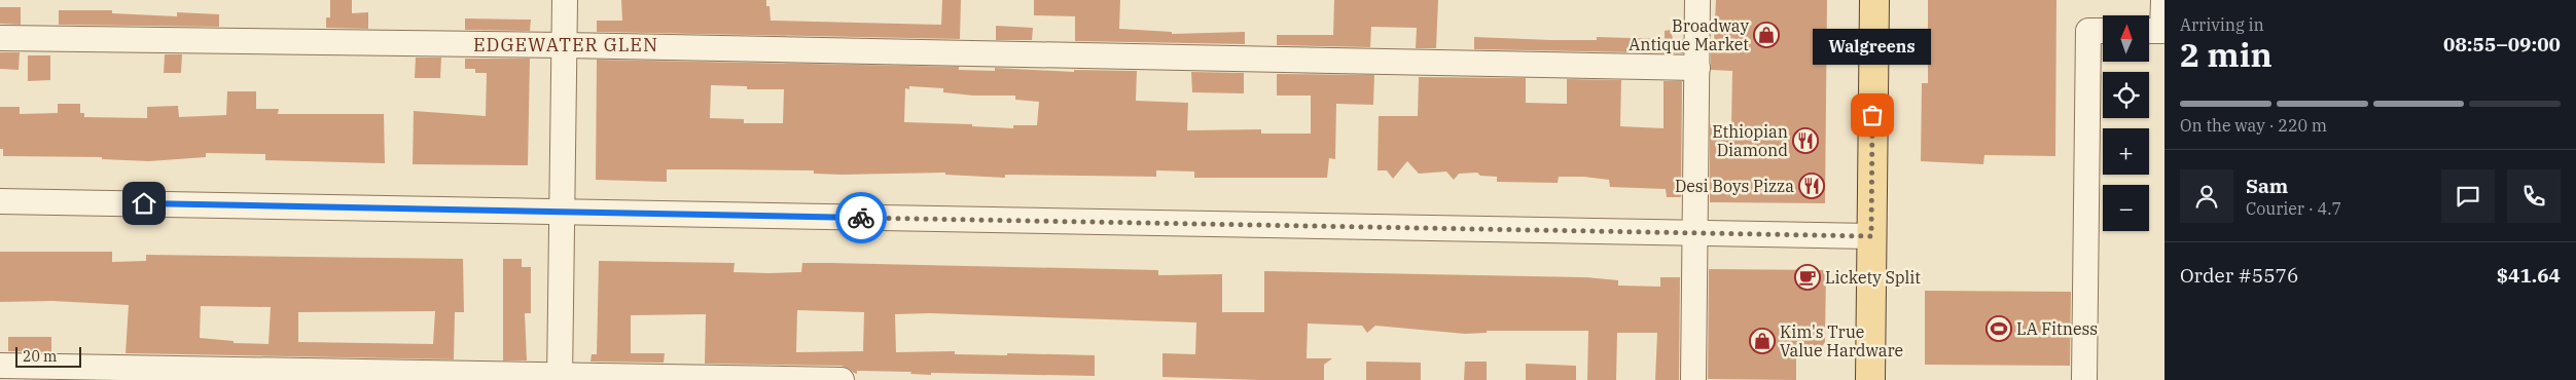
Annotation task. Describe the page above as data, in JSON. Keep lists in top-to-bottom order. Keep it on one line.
{"districts":["EDGEWATER GLEN"],"places":{"shop":["Broadway Antique Market","Kim's True Value Hardware"],"other":["Walgreens"],"restaurant":["Ethiopian Diamond","Desi Boys Pizza"],"cafe":["Lickety Split"],"sports":["LA Fitness"]},"scale_bar":"20 m","north":"top","page":{"heading":["2 min","Arriving in","08:55–09:00"],"panel":["Sam","Courier · 4.7","Order #5576","$41.64"],"map_buttons":["+","−"],"bubble":"Walgreens","bar":"On the way · 220 m","scale":"20 m"}}
